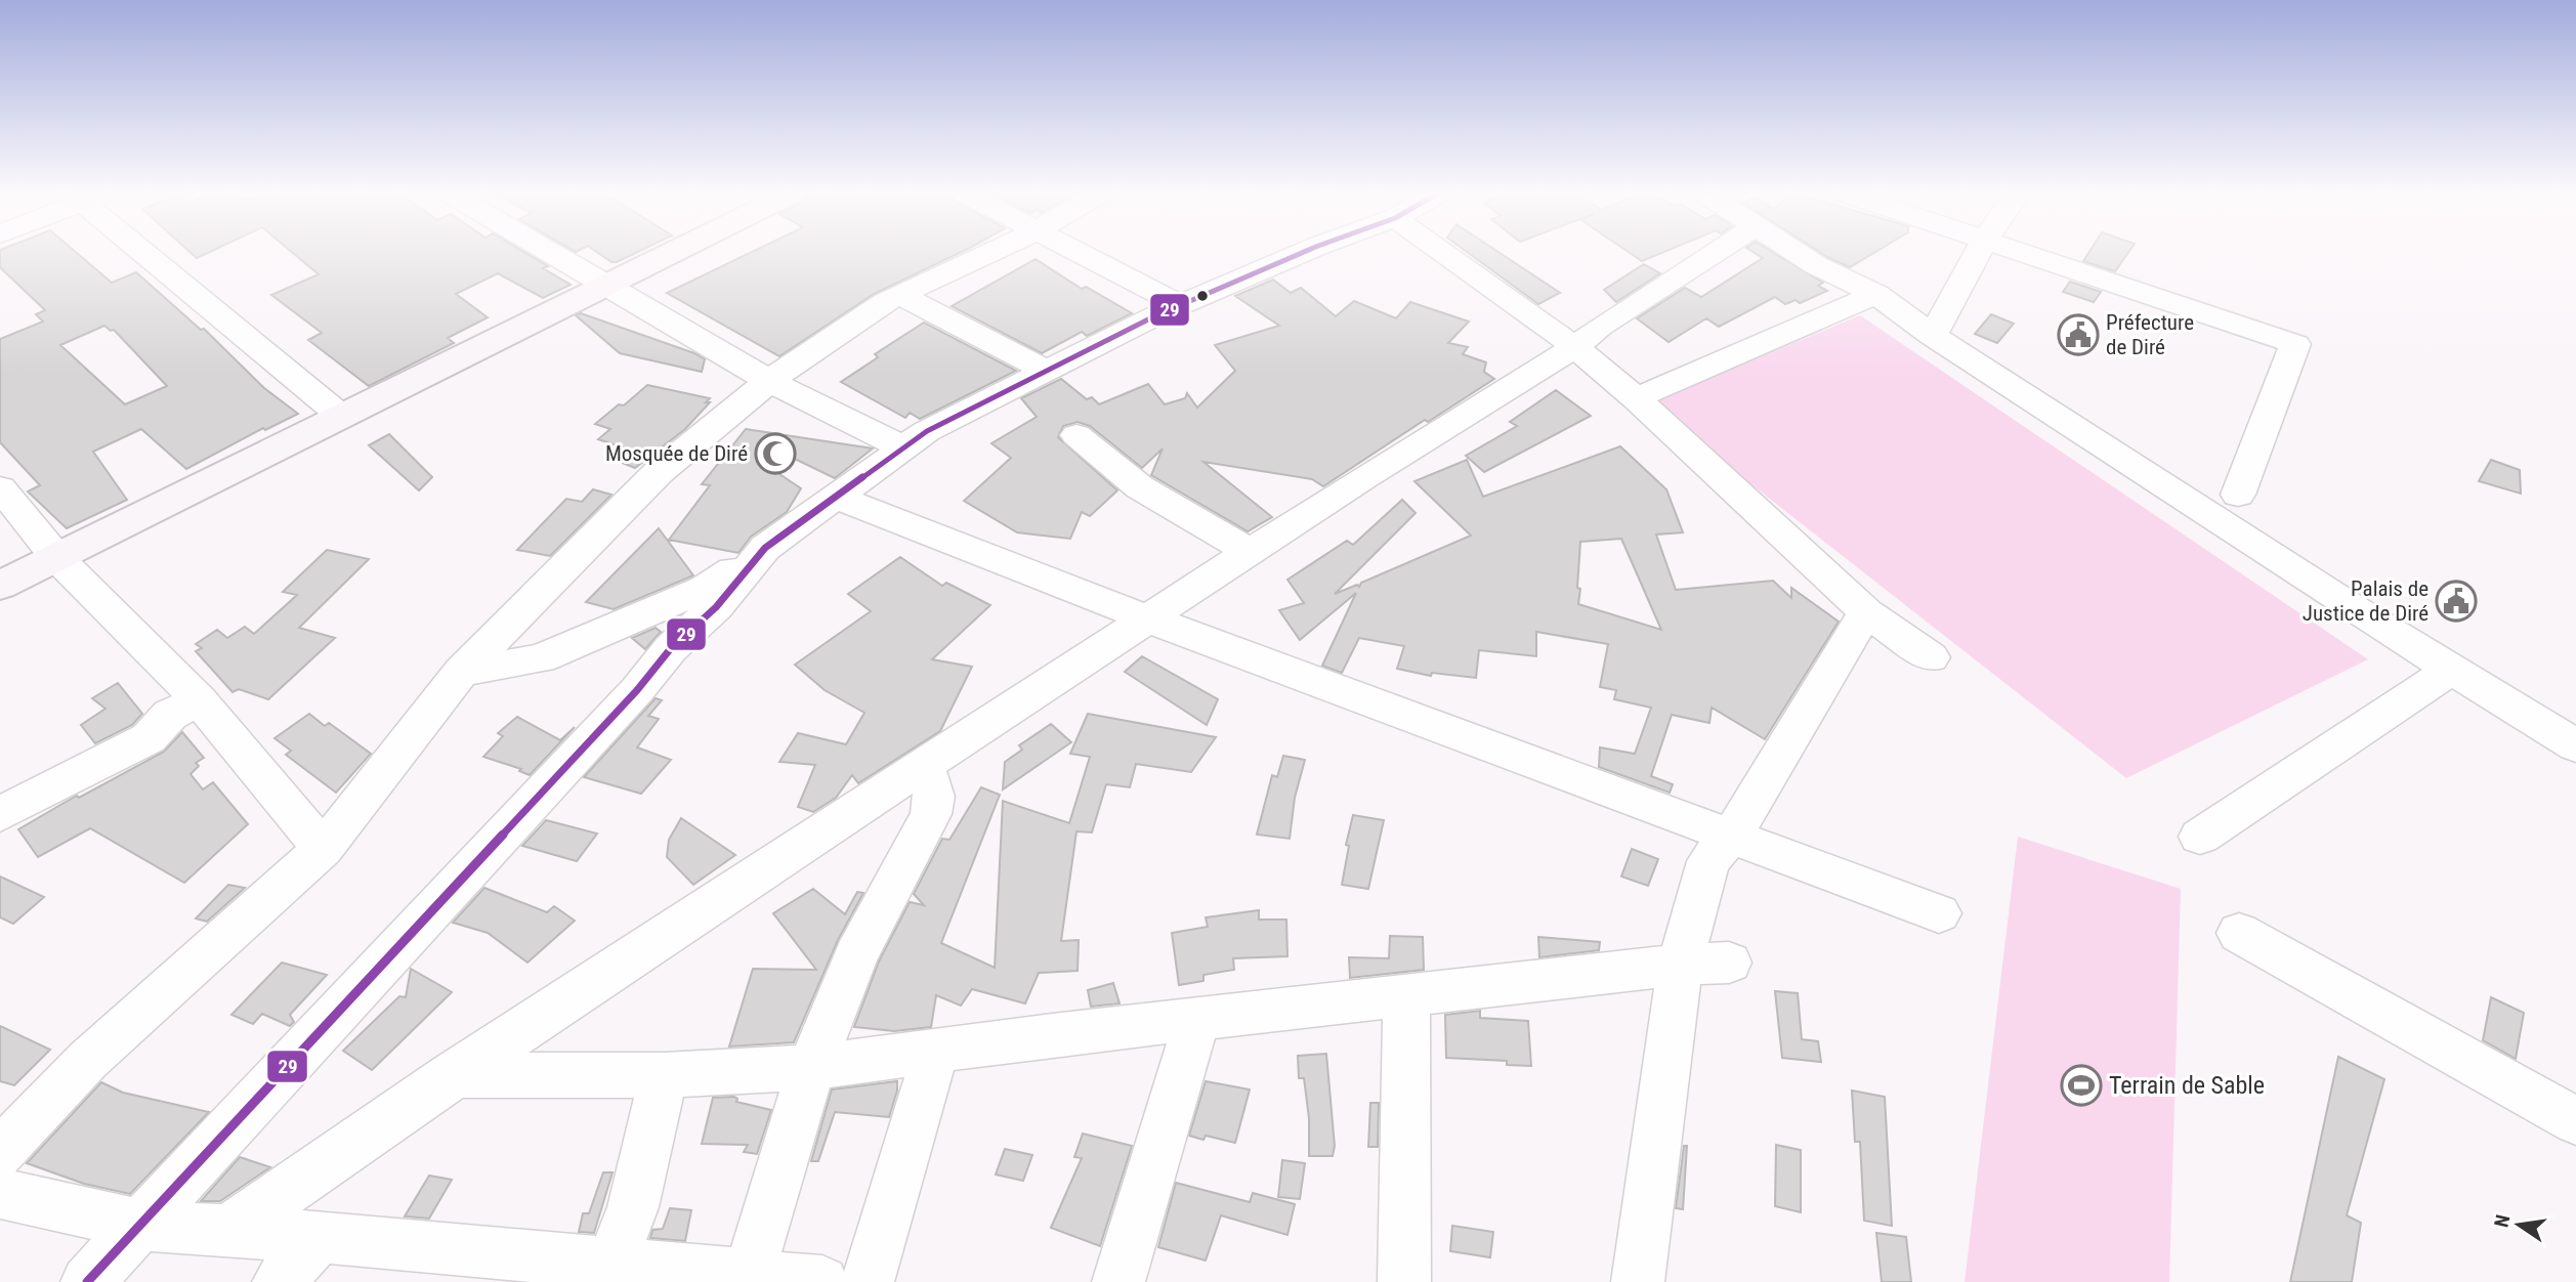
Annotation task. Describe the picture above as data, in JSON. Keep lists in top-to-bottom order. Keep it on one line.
{"places":{"public building":["Préfecture de Diré","Palais de Justice de Diré"],"mosque":["Mosquée de Diré"],"sports":["Terrain de Sable"]},"lines":["transit line 29"],"north":"left"}
